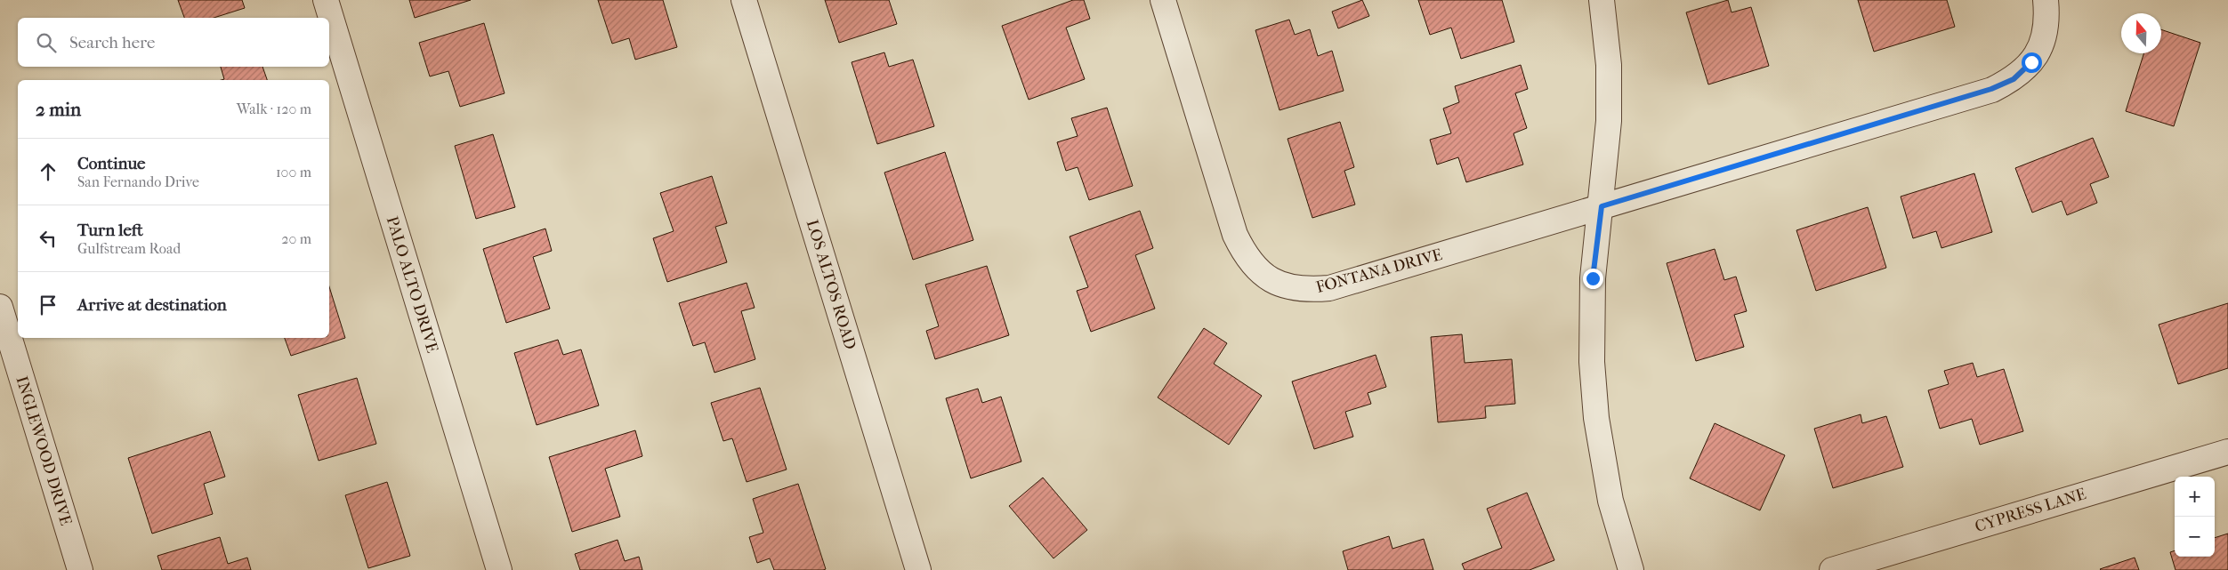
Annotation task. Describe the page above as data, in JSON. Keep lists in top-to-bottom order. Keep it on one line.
{"streets":{"street":["FONTANA DRIVE","PALO ALTO DRIVE","LOS ALTOS ROAD","INGLEWOOD DRIVE","CYPRESS LANE"]},"north":"top","page":{"search":"Search here","heading":["2 min","Walk · 120 m"],"list":[["Continue","San Fernando Drive","100 m"],["Turn left","Gulfstream Road","20 m"],"Arrive at destination"],"map_buttons":["+","−"]}}
